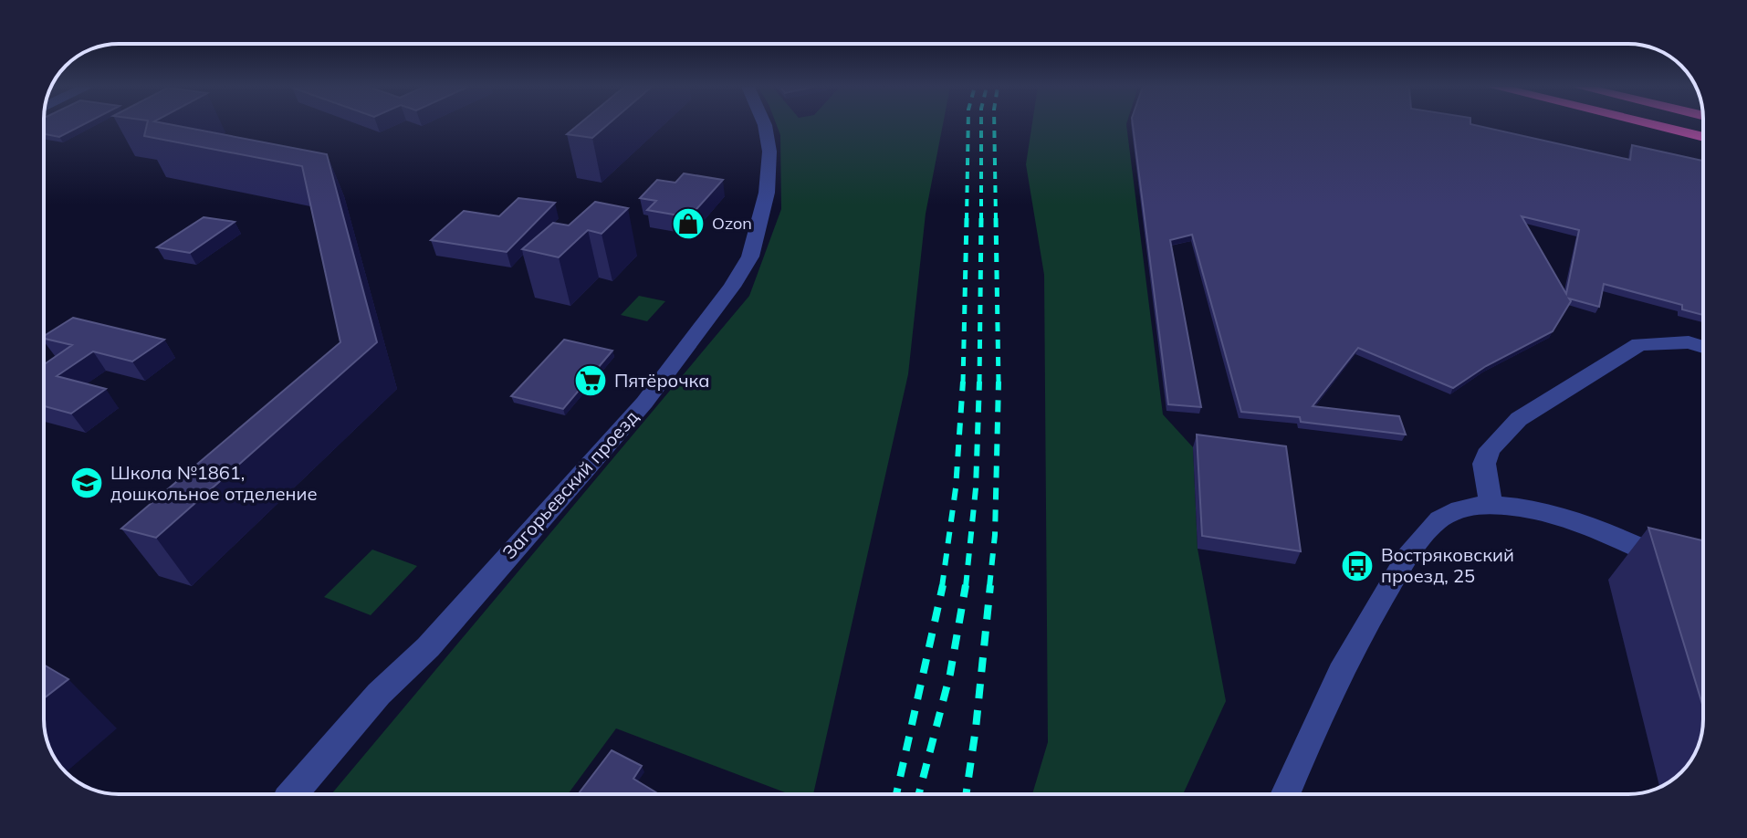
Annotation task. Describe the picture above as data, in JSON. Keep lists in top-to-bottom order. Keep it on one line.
{"streets":{"street":["Загорьевский проезд"]},"places":{"shop":["Ozon"],"supermarket":["Пятёрочка"],"school or university":["Школа №1861, дошкольное отделение"],"bus stop":["Востряковский проезд, 25"]}}
